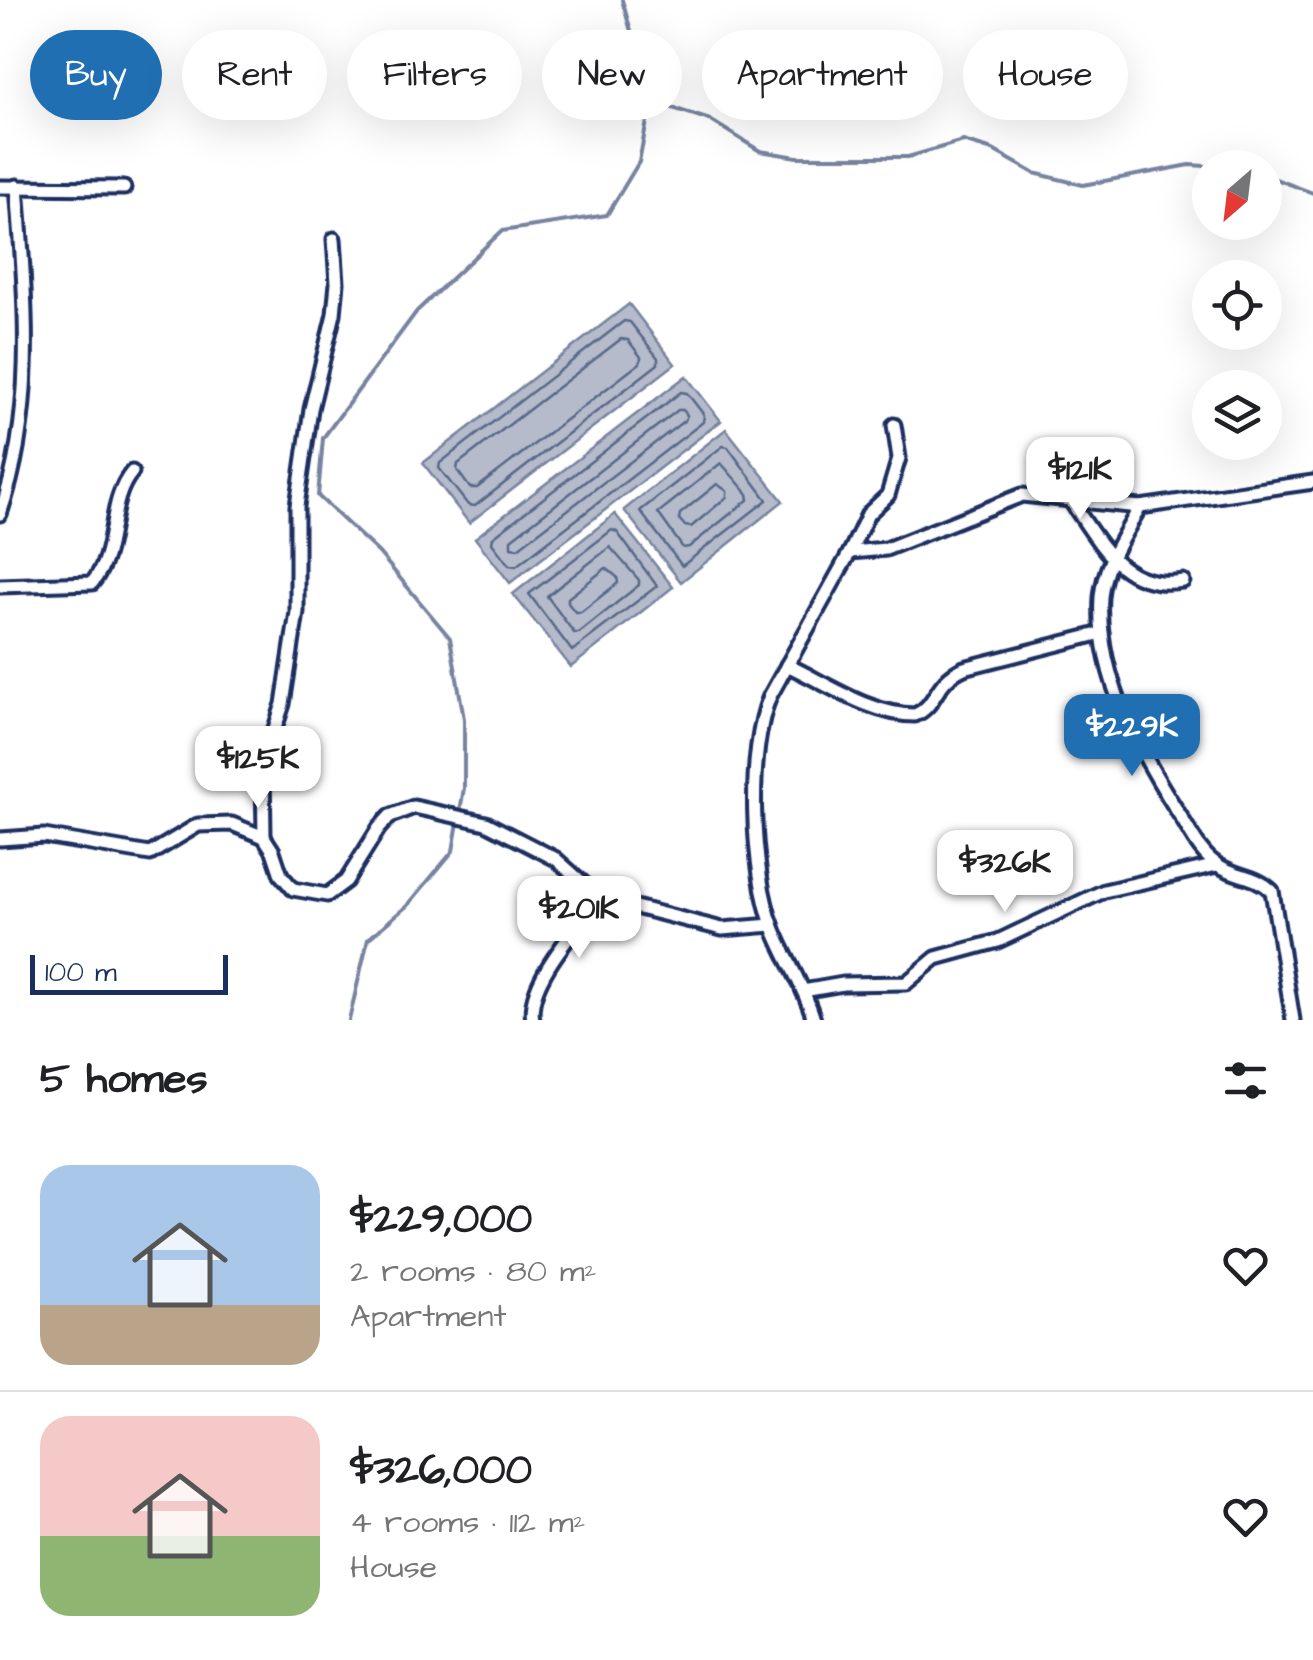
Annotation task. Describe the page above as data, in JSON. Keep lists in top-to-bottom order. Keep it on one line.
{"scale_bar":"100 m","north":"bottom left","page":{"chip":["Buy","Rent","Filters","New","Apartment","House"],"price":["$121K","$229K","$125K","$326K","$201K"],"scale":"100 m","heading":"5 homes","list":[{"name":"$229,000","note":"2 rooms · 80 m² · Apartment"},{"name":"$326,000","note":"4 rooms · 112 m² · House"}]}}
